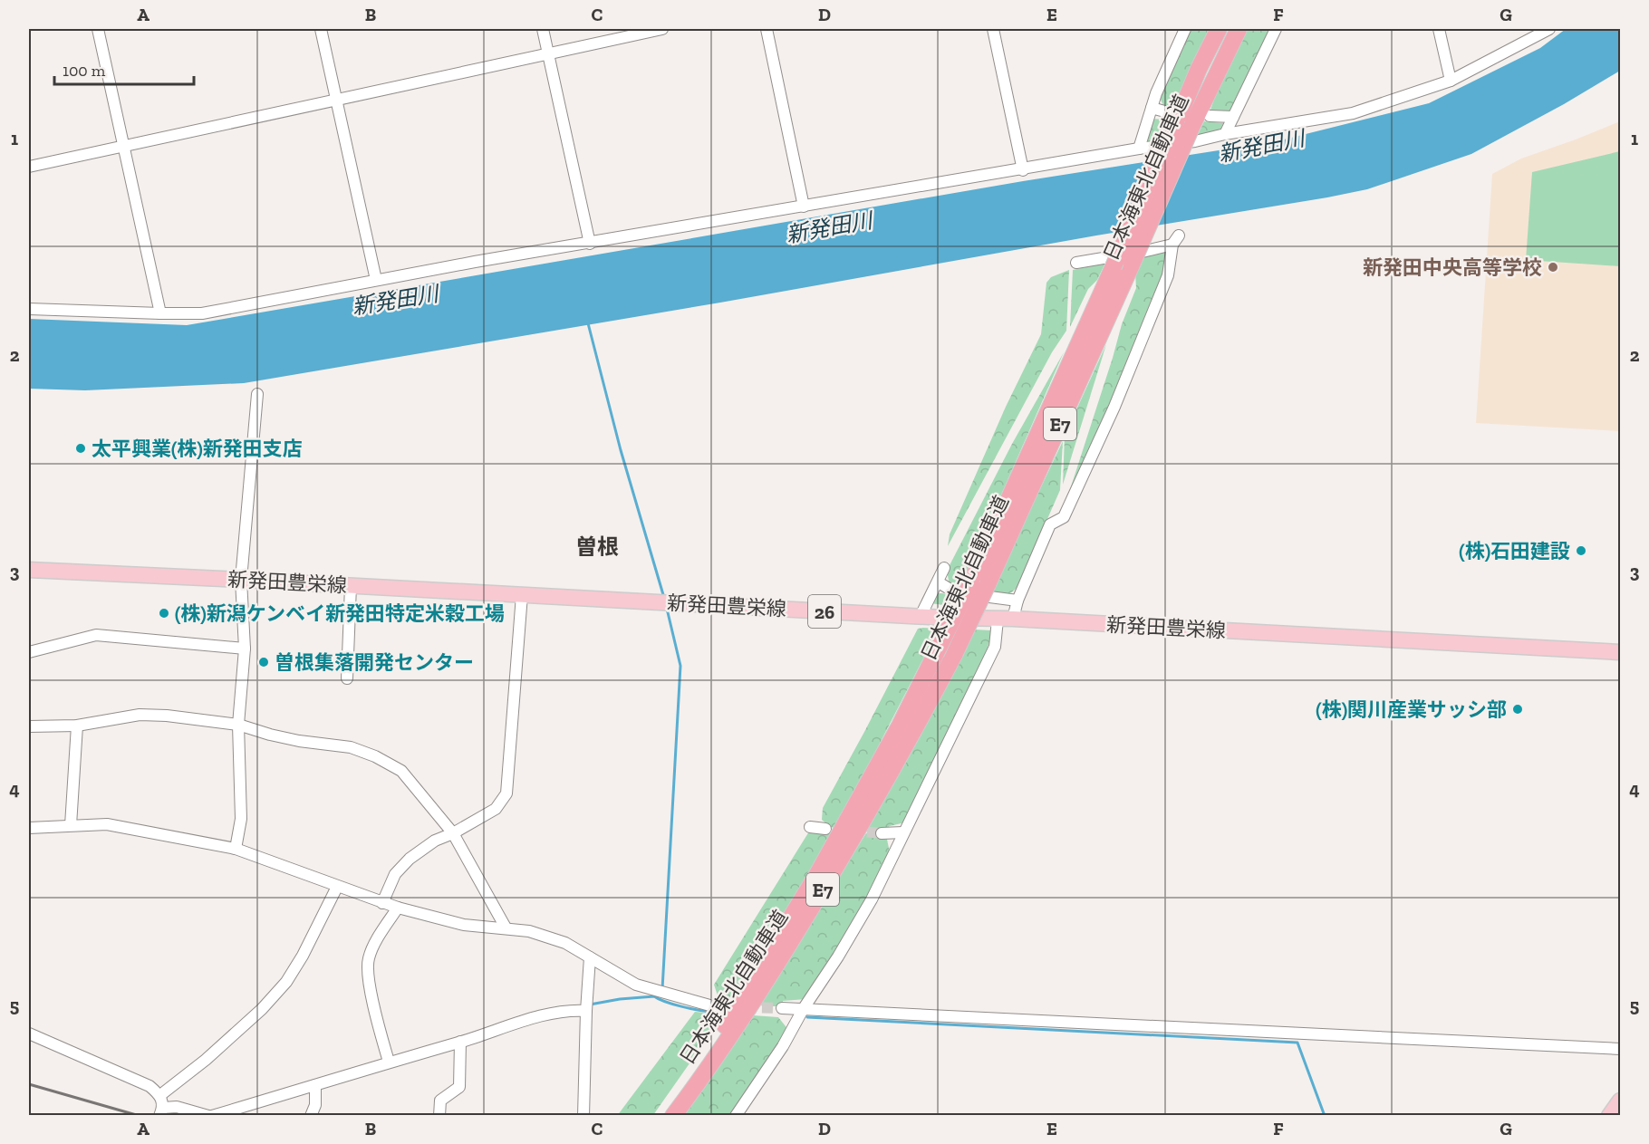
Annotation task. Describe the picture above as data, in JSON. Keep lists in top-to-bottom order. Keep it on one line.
{"streets":{"highway":["日本海東北自動車道","E7"],"main road":["新発田豊栄線","26"]},"districts":["曽根"],"water":["新発田川"],"places":["新発田中央高等学校","太平興業(株)新発田支店","(株)石田建設","(株)新潟ケンベイ新発田特定米穀工場","曽根集落開発センター","(株)関川産業サッシ部"],"scale_bar":"100 m","grid":{"columns":["A","B","C","D","E","F","G"],"rows":["1","2","3","4","5"]}}
